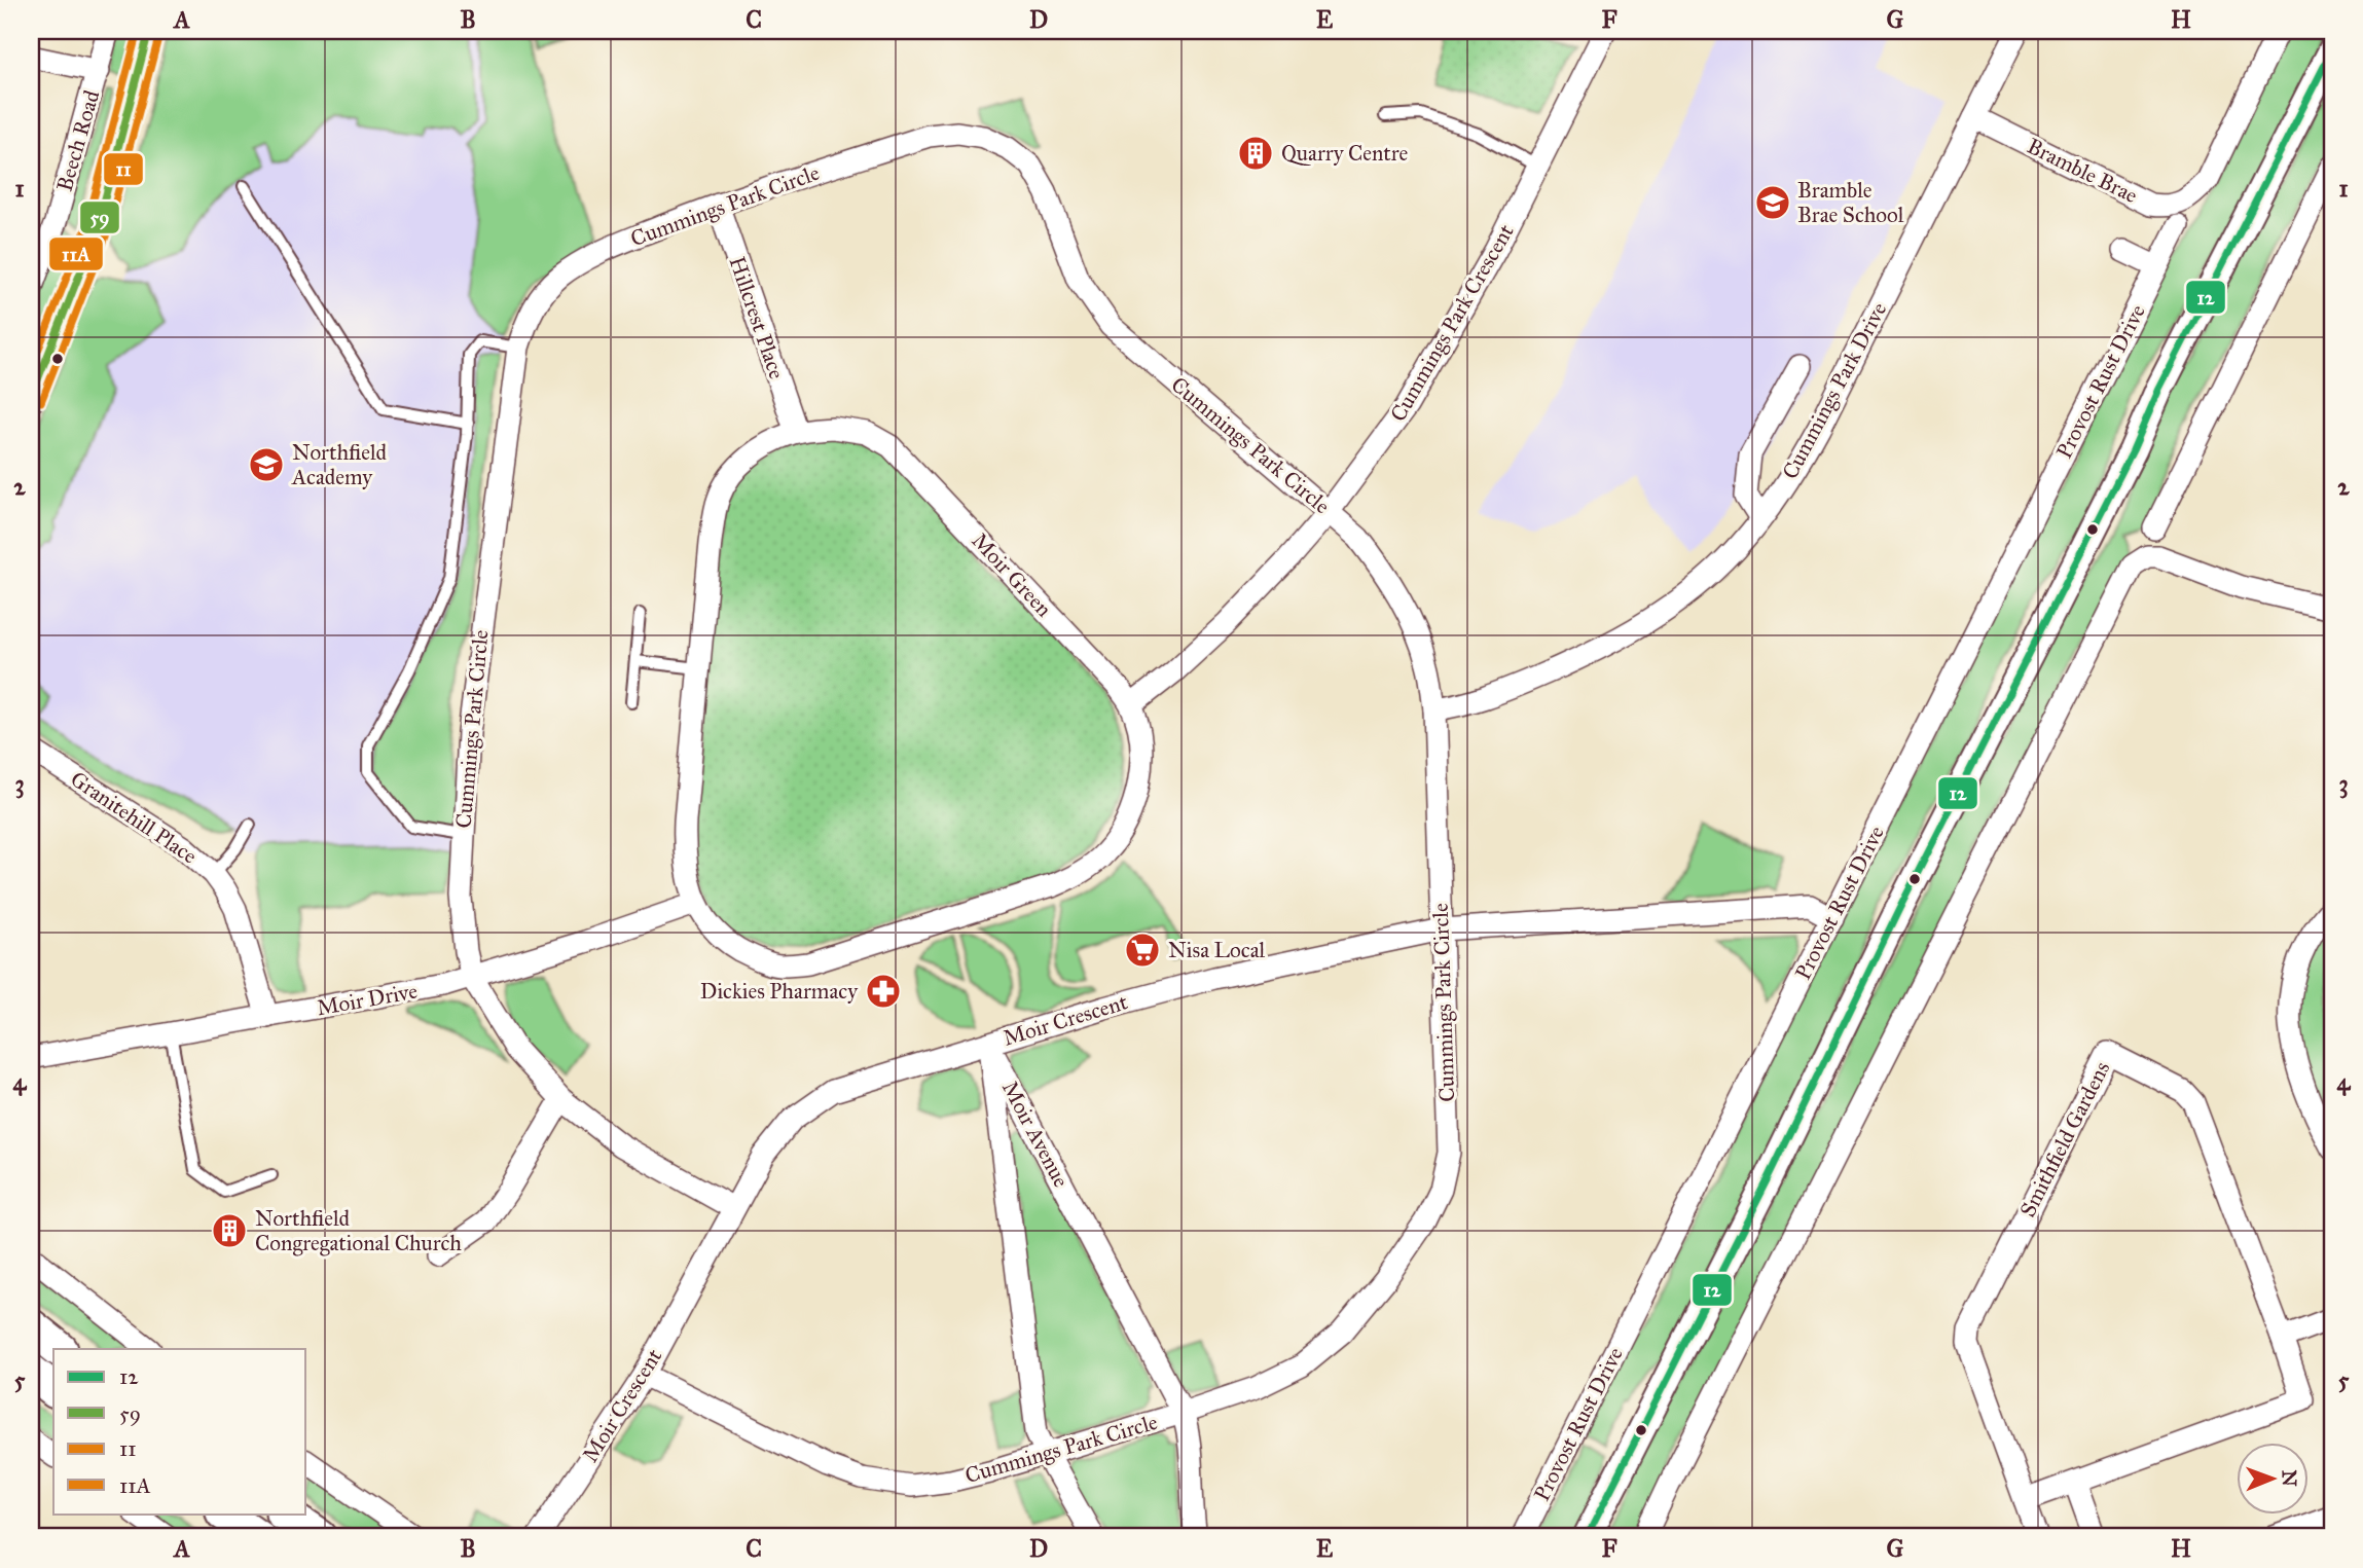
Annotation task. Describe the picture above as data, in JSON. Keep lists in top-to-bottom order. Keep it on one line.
{"streets":{"street":["Beech Road","Bramble Brae","Cummings Park Circle","Hillcrest Place","Cummings Park Crescent","Provost Rust Drive","Cummings Park Drive","Moir Green","Granitehill Place","Moir Drive","Moir Crescent","Moir Avenue","Smithfield Gardens"]},"crossings":[["Bramble Brae","Cummings Park Drive"],["Cummings Park Circle","Hillcrest Place"],["Cummings Park Circle","Cummings Park Crescent"],["Cummings Park Circle","Cummings Park Drive"],["Cummings Park Circle","Moir Drive"],["Cummings Park Circle","Moir Crescent"],["Cummings Park Circle","Moir Avenue"],["Hillcrest Place","Moir Green"],["Cummings Park Crescent","Moir Green"],["Provost Rust Drive","Moir Crescent"],["Moir Green","Moir Drive"],["Granitehill Place","Moir Drive"],["Moir Crescent","Moir Avenue"]],"places":{"building":["Quarry Centre","Northfield Congregational Church"],"school or university":["Bramble Brae School","Northfield Academy"],"supermarket":["Nisa Local"],"pharmacy":["Dickies Pharmacy"]},"lines":["transit line 59","transit line 11A","transit line 11","transit line 12"],"legend":["12","59","11","11A"],"north":"right","grid":{"columns":["A","B","C","D","E","F","G","H"],"rows":["1","2","3","4","5"]}}
